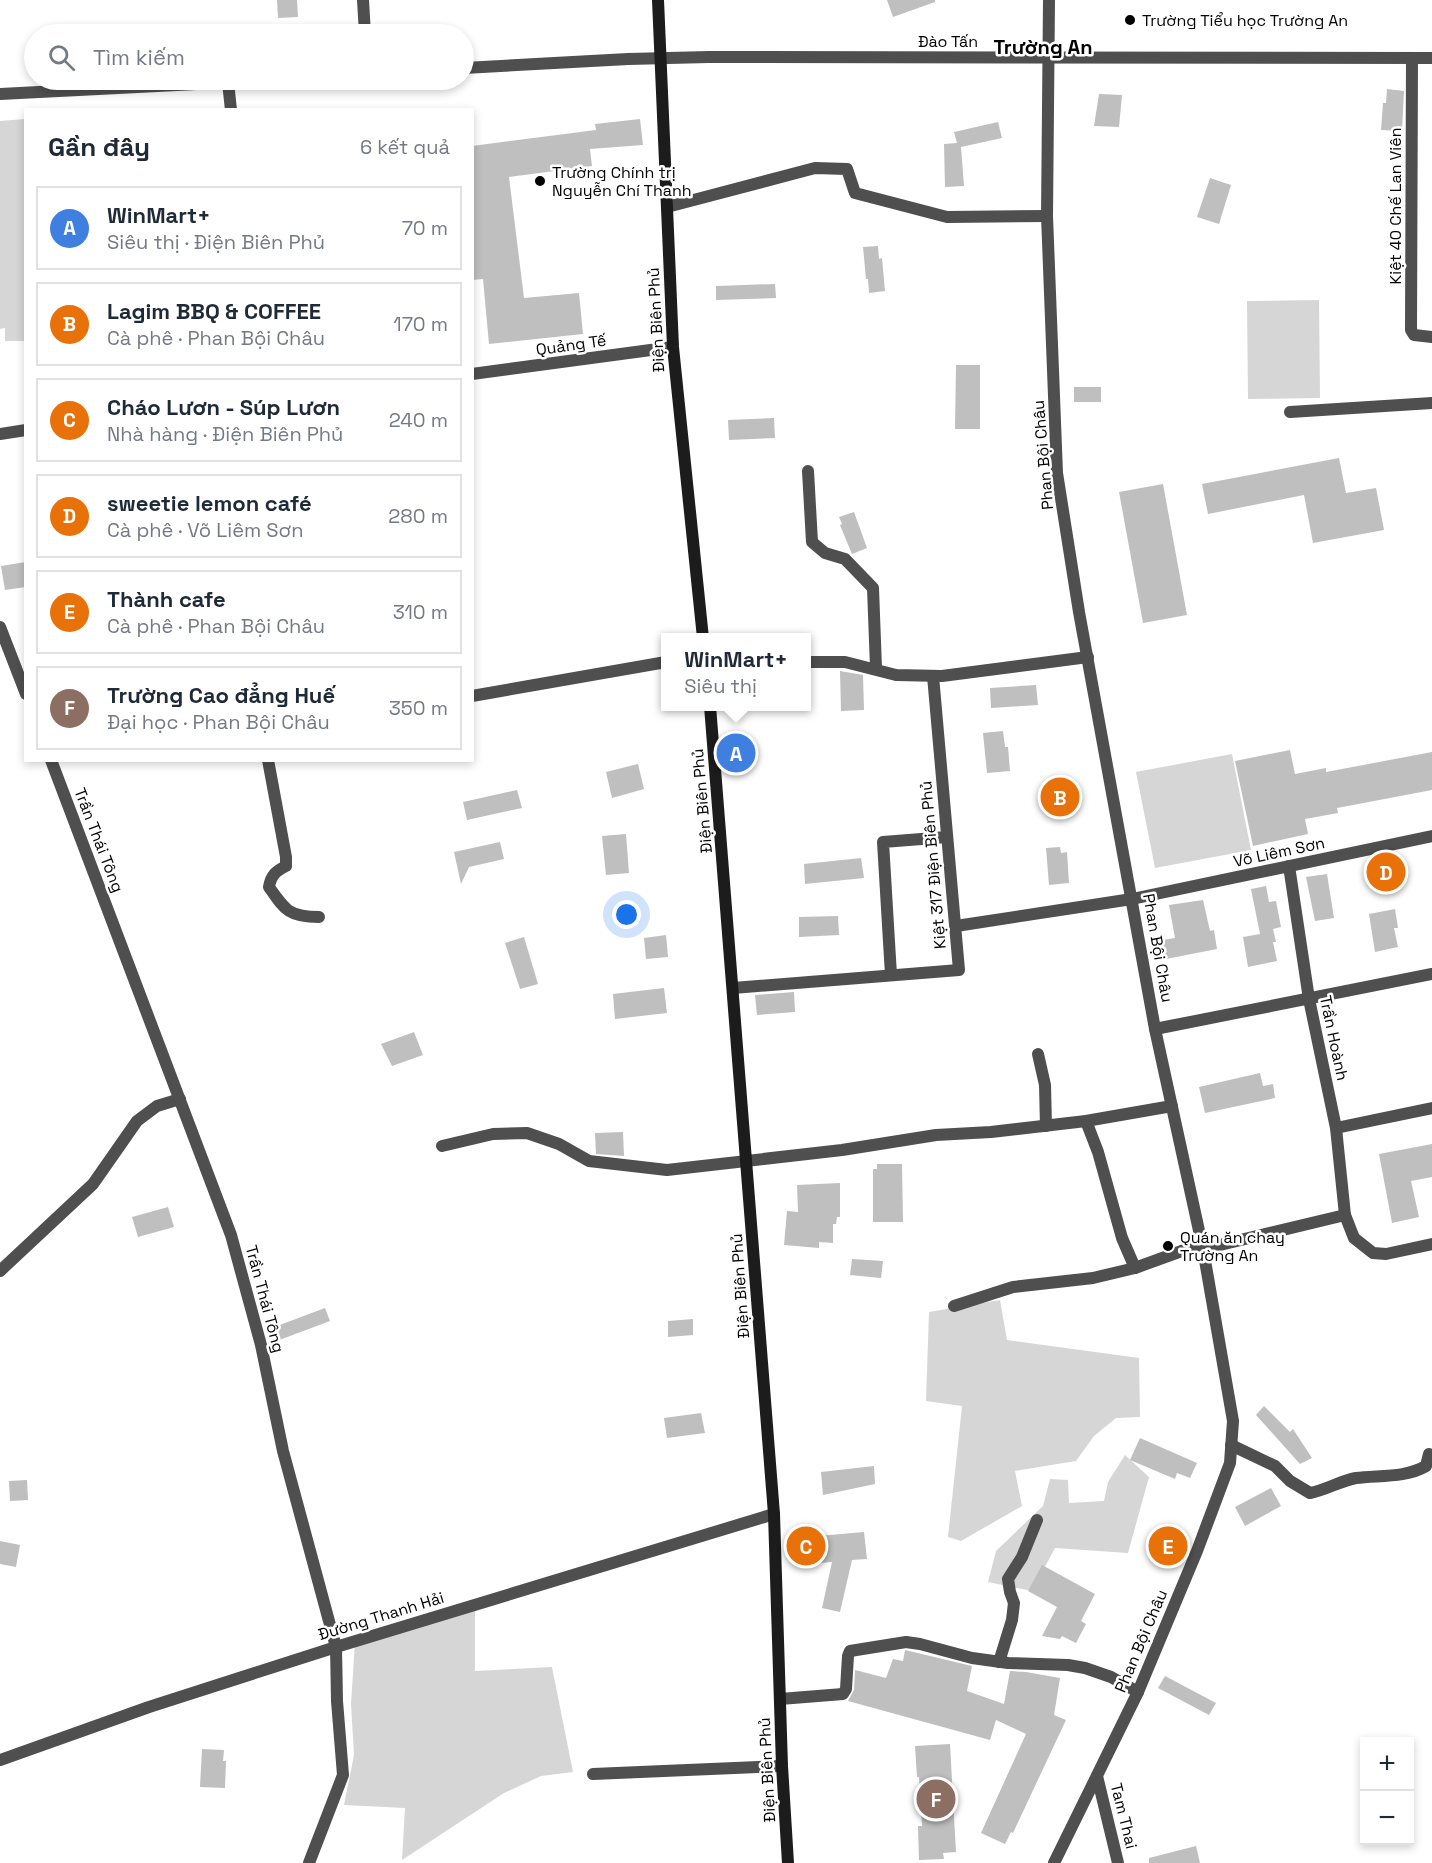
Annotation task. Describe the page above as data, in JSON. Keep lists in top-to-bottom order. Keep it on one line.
{"streets":{"main road":["Điện Biên Phủ"],"street":["Đào Tấn","Kiệt 40 Chế Lan Viên","Quảng Tế","Phan Bội Châu","Trần Thái Tông","Võ Liêm Sơn","Kiệt 317 Điện Biên Phủ","Trần Hoành","Đường Thanh Hải","Tam Thai"]},"crossings":[["Đào Tấn","Kiệt 40 Chế Lan Viên"],["Đào Tấn","Điện Biên Phủ"],["Đào Tấn","Phan Bội Châu"],["Điện Biên Phủ","Quảng Tế"],["Điện Biên Phủ","Kiệt 317 Điện Biên Phủ"],["Điện Biên Phủ","Đường Thanh Hải"],["Phan Bội Châu","Võ Liêm Sơn"],["Phan Bội Châu","Tam Thai"],["Trần Thái Tông","Đường Thanh Hải"],["Võ Liêm Sơn","Kiệt 317 Điện Biên Phủ"],["Võ Liêm Sơn","Trần Hoành"]],"districts":["Trường An"],"places":["Trường Tiểu học Trường An","Trường Chính trị Nguyễn Chí Thanh","Quán ăn chay Trường An"],"page":{"search":"Tìm kiếm","heading":["Gần đây","6 kết quả"],"list":[{"mark":"A","name":"WinMart+","note":"Siêu thị · Điện Biên Phủ","value":"70 m"},{"mark":"B","name":"Lagim BBQ & COFFEE","note":"Cà phê · Phan Bội Châu","value":"170 m"},{"mark":"C","name":"Cháo Lươn - Súp Lươn","note":"Nhà hàng · Điện Biên Phủ","value":"240 m"},{"mark":"D","name":"sweetie lemon café","note":"Cà phê · Võ Liêm Sơn","value":"280 m"},{"mark":"E","name":"Thành cafe","note":"Cà phê · Phan Bội Châu","value":"310 m"},{"mark":"F","name":"Trường Cao đẳng Huế","note":"Đại học · Phan Bội Châu","value":"350 m"}],"popup":["WinMart+","Siêu thị"],"pins":["A","B","D","C","E","F"],"map_buttons":["+","−"]}}
